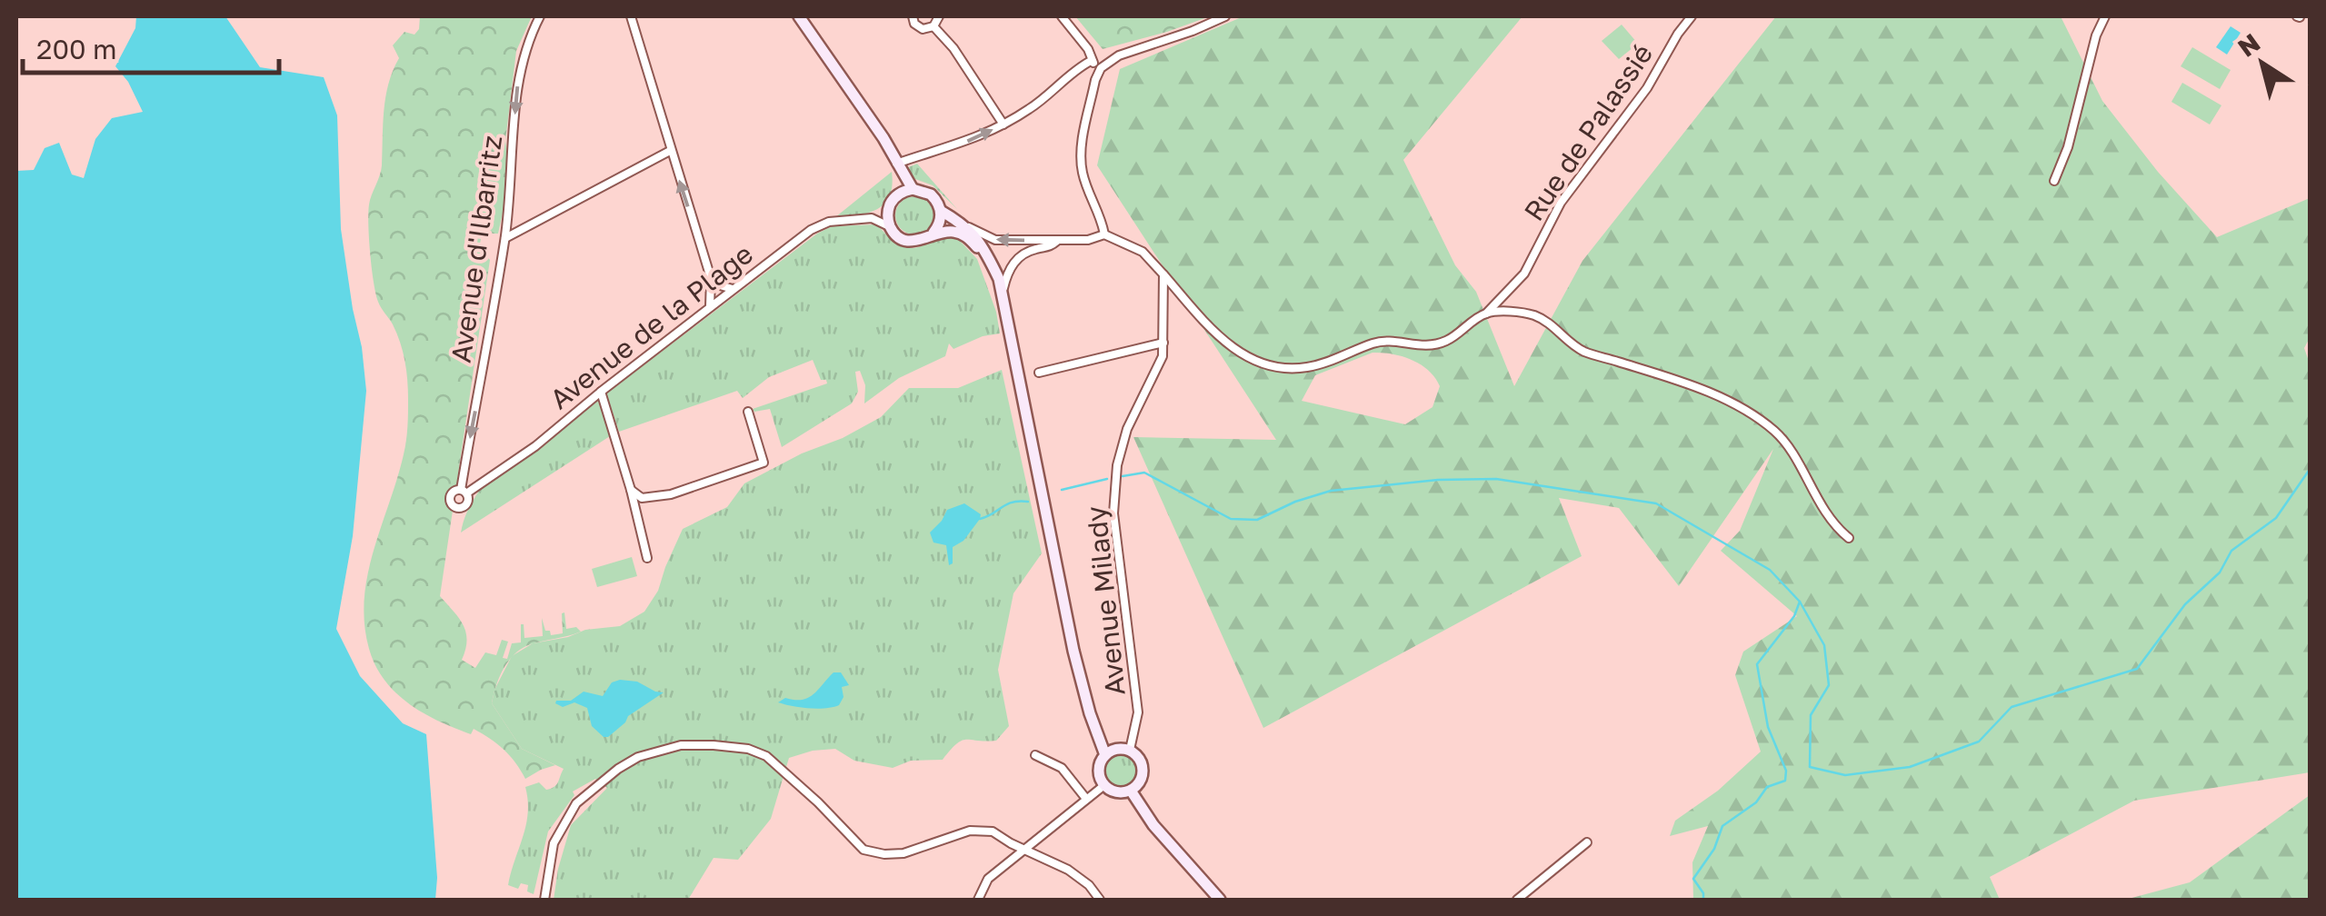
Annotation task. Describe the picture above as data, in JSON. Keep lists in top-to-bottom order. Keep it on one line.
{"streets":{"street":["Rue de Palassié","Avenue d'Ilbarritz","Avenue de la Plage","Avenue Milady"]},"crossings":[["Rue de Palassié","Avenue Milady"],["Avenue d'Ilbarritz","Avenue de la Plage"]],"one_way":["Avenue d'Ilbarritz"],"scale_bar":"200 m","north":"top left"}
